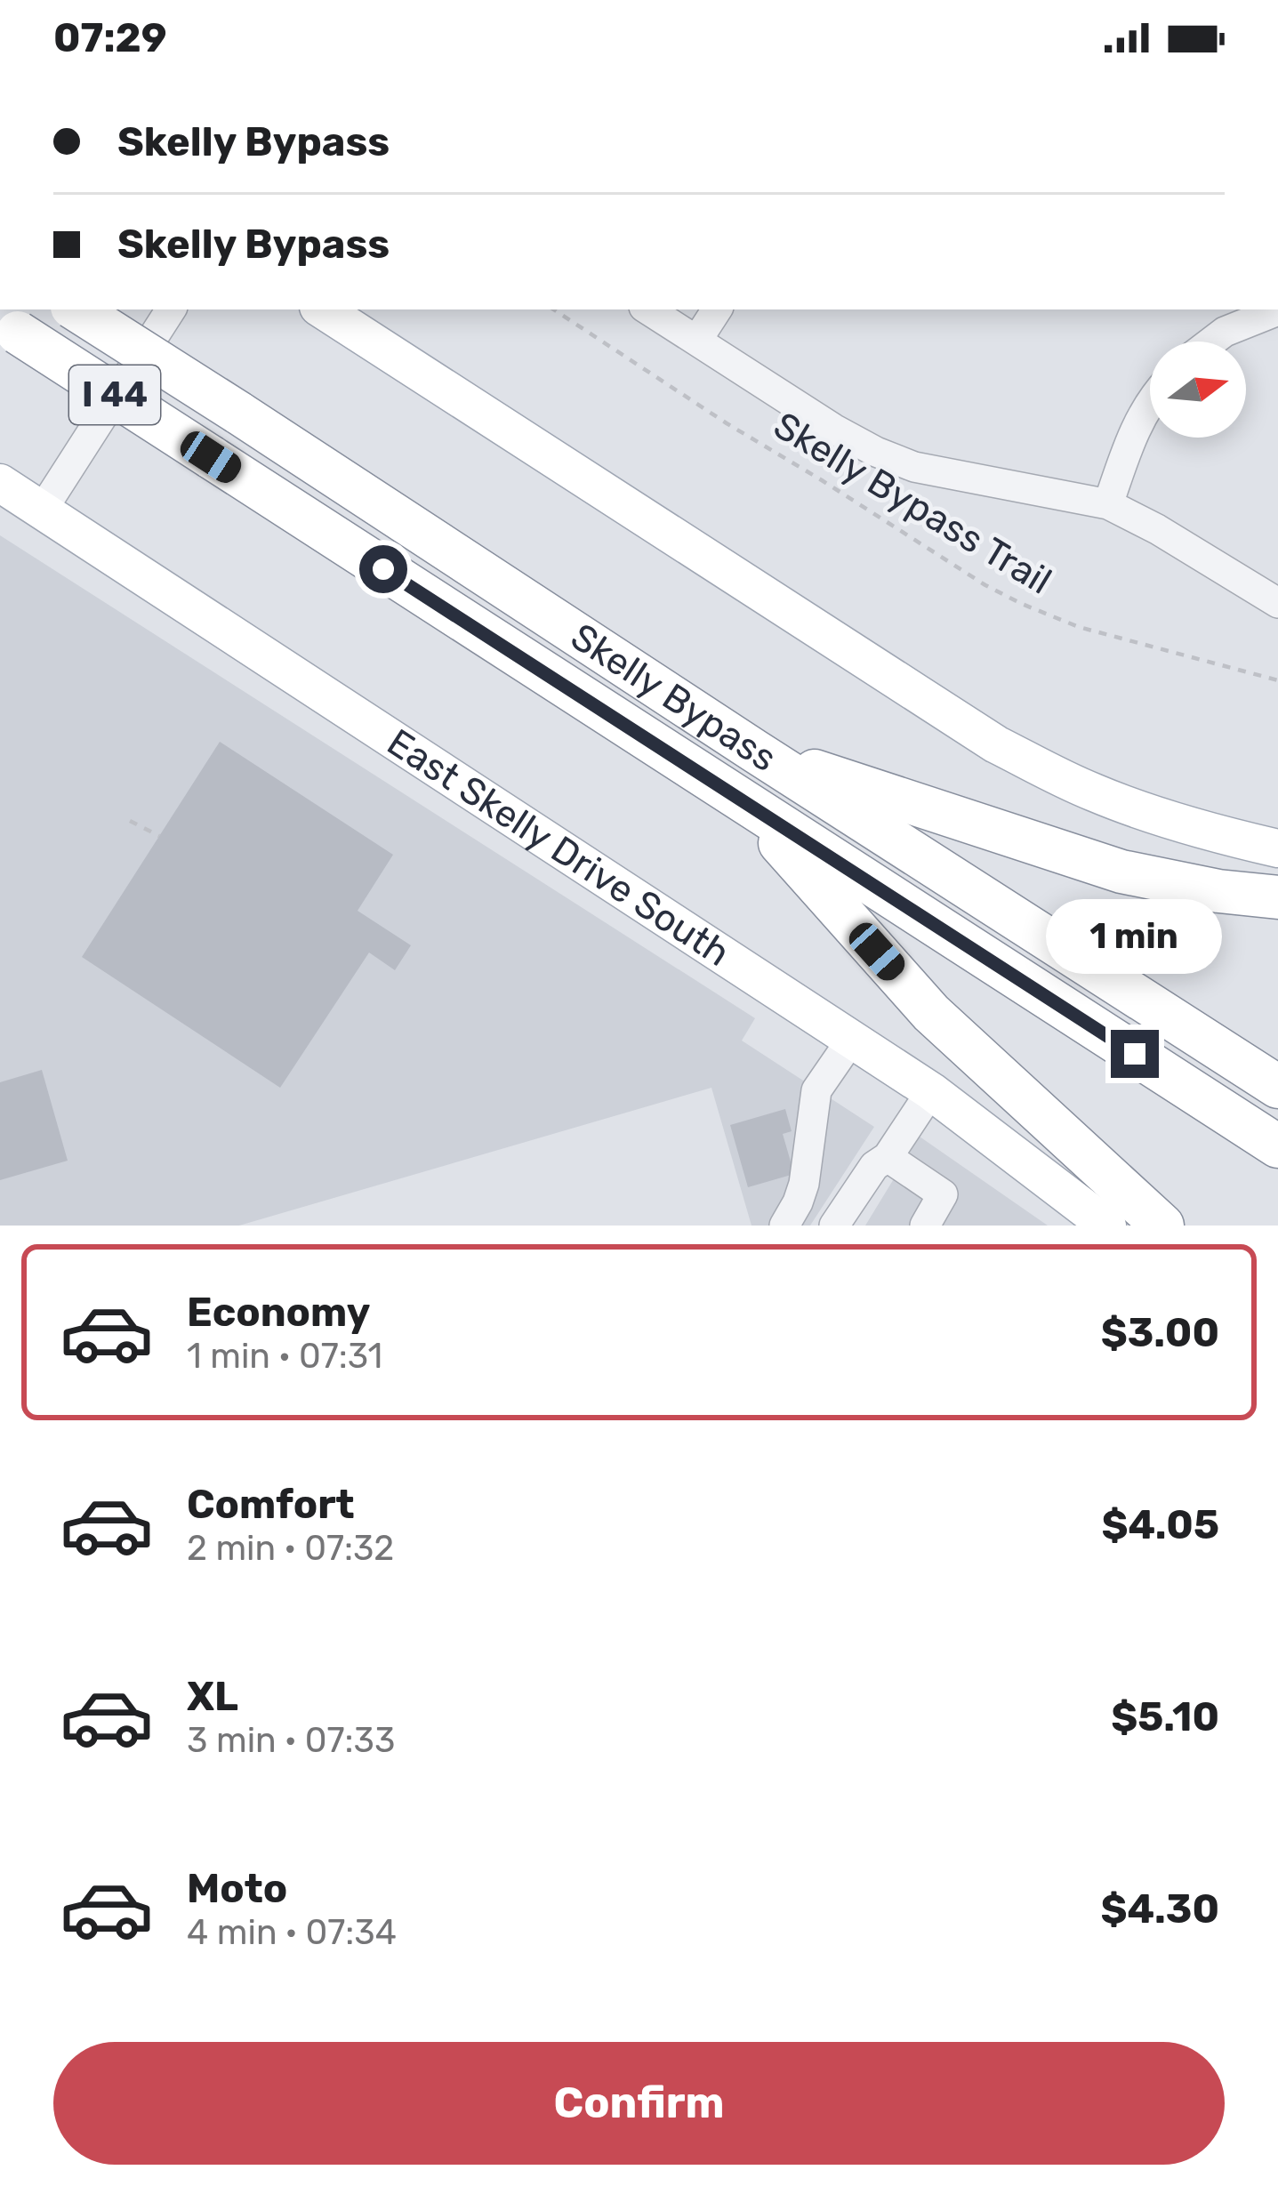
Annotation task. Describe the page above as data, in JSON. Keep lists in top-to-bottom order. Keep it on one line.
{"streets":{"highway":["I 44","Skelly Bypass"],"main road":["East Skelly Drive South"],"path":["Skelly Bypass Trail"]},"north":"right","page":{"status":"07:29","banner":["Skelly Bypass","Skelly Bypass"],"bubble":"1 min","list":[{"name":"Economy","note":"1 min · 07:31","value":"$3.00"},{"name":"Comfort","note":"2 min · 07:32","value":"$4.05"},{"name":"XL","note":"3 min · 07:33","value":"$5.10"},{"name":"Moto","note":"4 min · 07:34","value":"$4.30"}],"buttons":"Confirm"}}
